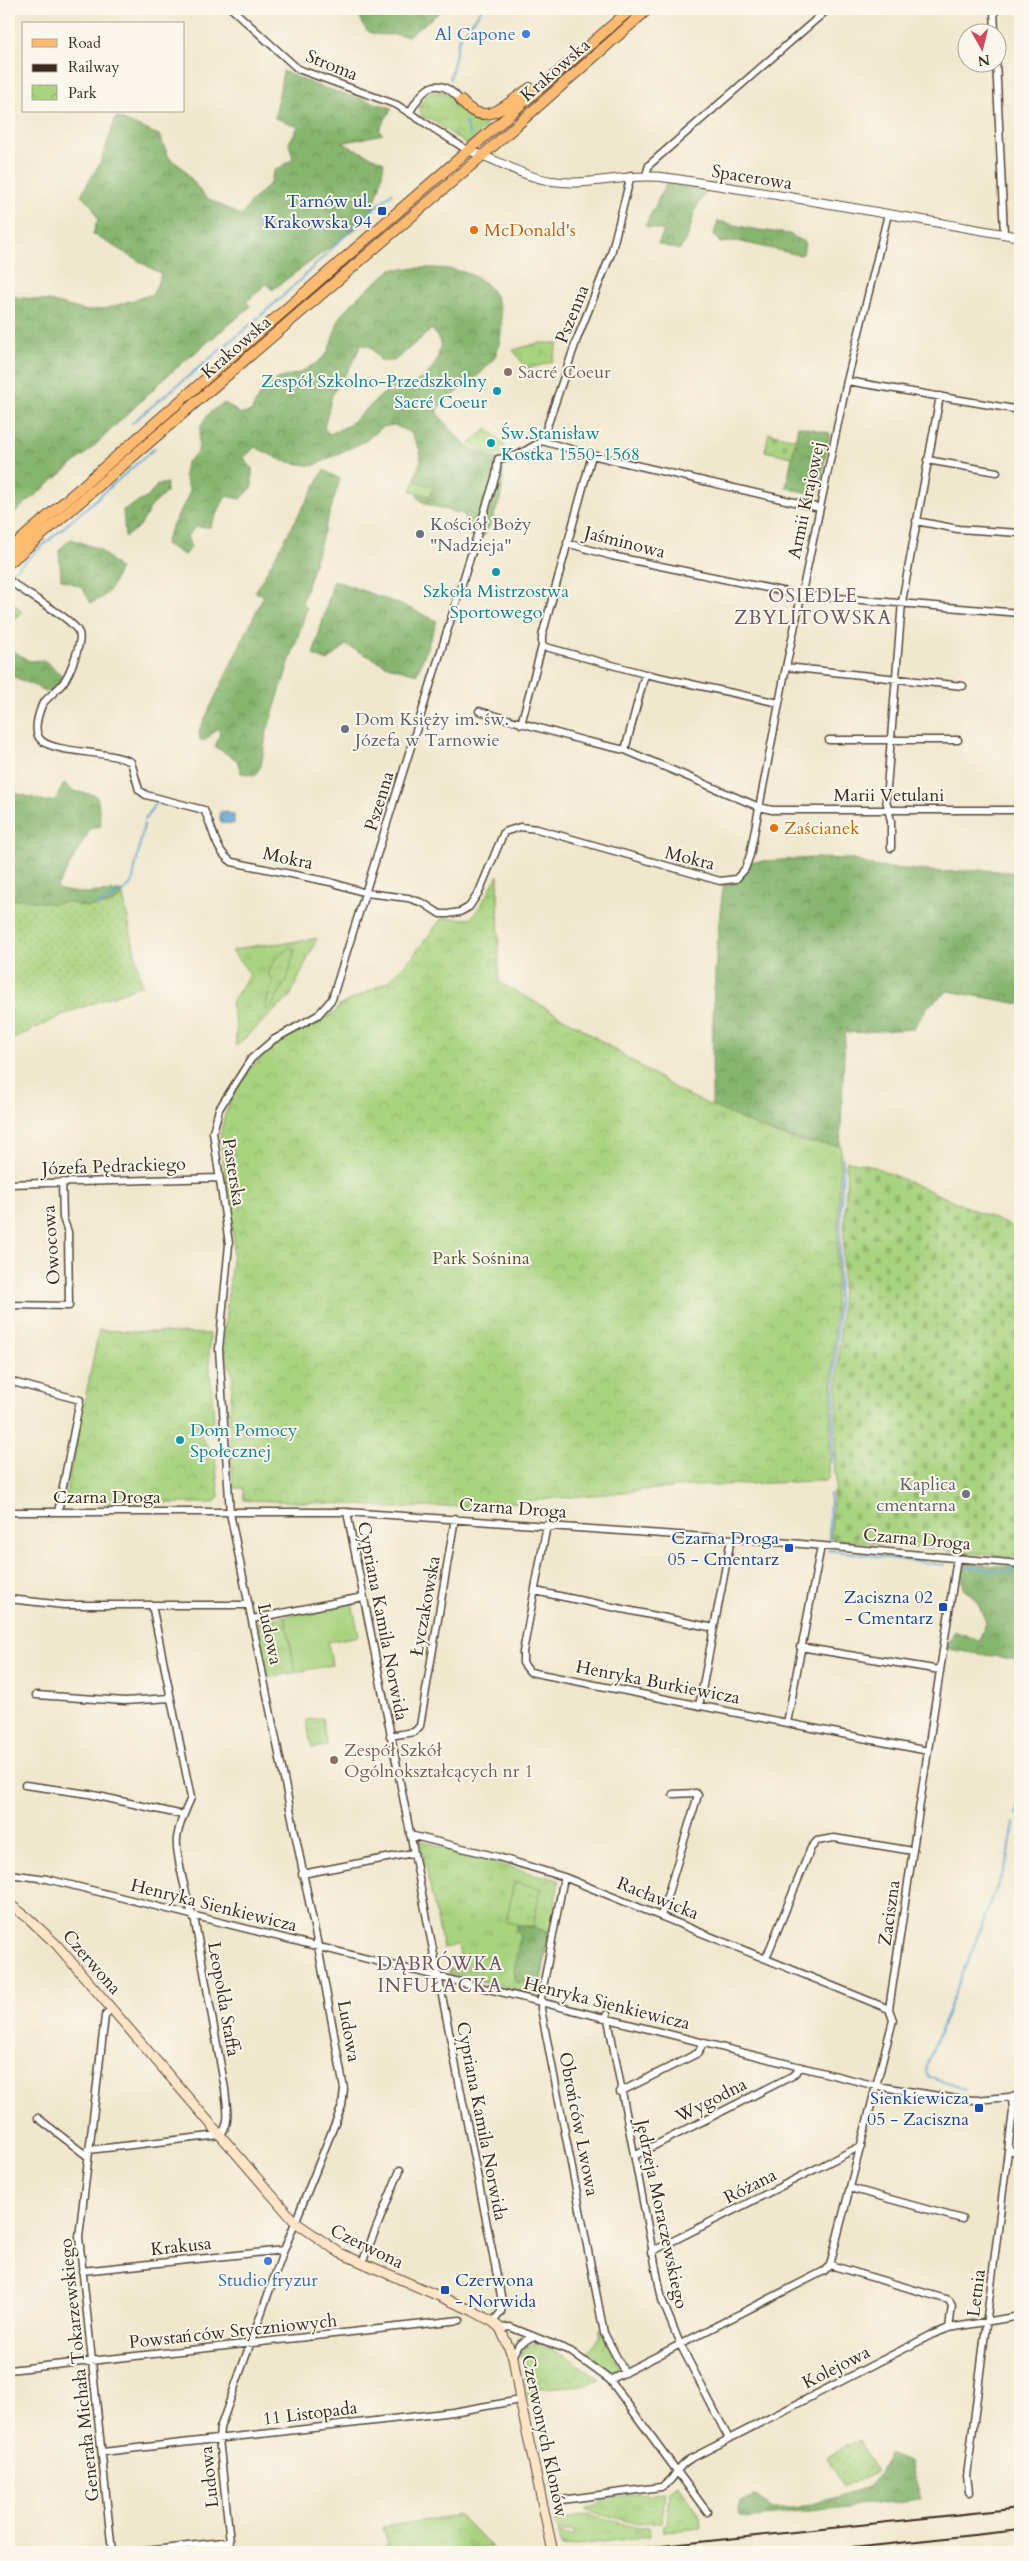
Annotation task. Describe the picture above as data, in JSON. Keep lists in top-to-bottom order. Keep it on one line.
{"streets":{"main road":["Krakowska","Czerwona","Czerwonych Klonów"],"street":["Stroma","Spacerowa","Pszenna","Armii Krajowej","Jaśminowa","Marii Vetulani","Mokra","Józefa Pędrackiego","Pasterska","Owocowa","Czarna Droga","Łyczakowska","Cypriana Kamila Norwida","Ludowa","Henryka Burkiewicza","Racławicka","Henryka Sienkiewicza","Zaciszna","Leopolda Staffa","Wygodna","Obrońców Lwowa","Różana","Jędrzeja Moraczewskiego","Krakusa","Letnia","Powstańców Styczniowych","Kolejowa","Generała Michała Tokarzewskiego","11 Listopada"]},"crossings":[["Stroma","Krakowska"],["Krakowska","Spacerowa"],["Spacerowa","Pszenna"],["Spacerowa","Armii Krajowej"],["Pszenna","Mokra"],["Pszenna","Pasterska"],["Armii Krajowej","Jaśminowa"],["Armii Krajowej","Marii Vetulani"],["Armii Krajowej","Mokra"],["Jaśminowa","Marii Vetulani"],["Mokra","Pasterska"],["Józefa Pędrackiego","Pasterska"],["Józefa Pędrackiego","Owocowa"],["Pasterska","Czarna Droga"],["Pasterska","Ludowa"],["Czarna Droga","Łyczakowska"],["Czarna Droga","Cypriana Kamila Norwida"],["Czarna Droga","Ludowa"],["Czarna Droga","Henryka Burkiewicza"],["Czarna Droga","Zaciszna"],["Łyczakowska","Cypriana Kamila Norwida"],["Cypriana Kamila Norwida","Racławicka"],["Cypriana Kamila Norwida","Henryka Sienkiewicza"],["Cypriana Kamila Norwida","Czerwona"],["Cypriana Kamila Norwida","Czerwonych Klonów"],["Ludowa","Henryka Sienkiewicza"],["Ludowa","Czerwona"],["Ludowa","Krakusa"],["Ludowa","Powstańców Styczniowych"],["Ludowa","11 Listopada"],["Henryka Burkiewicza","Zaciszna"],["Racławicka","Zaciszna"],["Racławicka","Obrońców Lwowa"],["Henryka Sienkiewicza","Zaciszna"],["Henryka Sienkiewicza","Leopolda Staffa"],["Henryka Sienkiewicza","Wygodna"],["Henryka Sienkiewicza","Obrońców Lwowa"],["Henryka Sienkiewicza","Jędrzeja Moraczewskiego"],["Henryka Sienkiewicza","Letnia"],["Zaciszna","Różana"],["Czerwona","Leopolda Staffa"],["Czerwona","Kolejowa"],["Czerwona","Generała Michała Tokarzewskiego"],["Czerwona","Czerwonych Klonów"],["Wygodna","Jędrzeja Moraczewskiego"],["Różana","Jędrzeja Moraczewskiego"],["Jędrzeja Moraczewskiego","Kolejowa"],["Krakusa","Generała Michała Tokarzewskiego"],["Letnia","Kolejowa"],["Powstańców Styczniowych","Generała Michała Tokarzewskiego"],["Generała Michała Tokarzewskiego","11 Listopada"],["11 Listopada","Czerwonych Klonów"]],"districts":["OSIEDLE ZBYLITOWSKA","DĄBRÓWKA INFUŁACKA"],"parks":["Park Sośnina"],"places":{"other":["Al Capone","McDonald's","Sacré Coeur","Zespół Szkolno-Przedszkolny Sacré Coeur","Św.Stanisław Kostka 1550-1568","Kościół Boży \"Nadzieja\"","Szkoła Mistrzostwa Sportowego","Dom Księży im. św. Józefa w Tarnowie","Zaścianek","Dom Pomocy Społecznej","Kaplica cmentarna","Zespół Szkół Ogólnokształcących nr 1","Studio fryzur"],"transit":["Tarnów ul. Krakowska 94","Czarna Droga 05 - Cmentarz","Zaciszna 02 - Cmentarz","Sienkiewicza 05 - Zaciszna","Czerwona - Norwida"]},"legend":["Road","Railway","Park"],"north":"bottom"}
